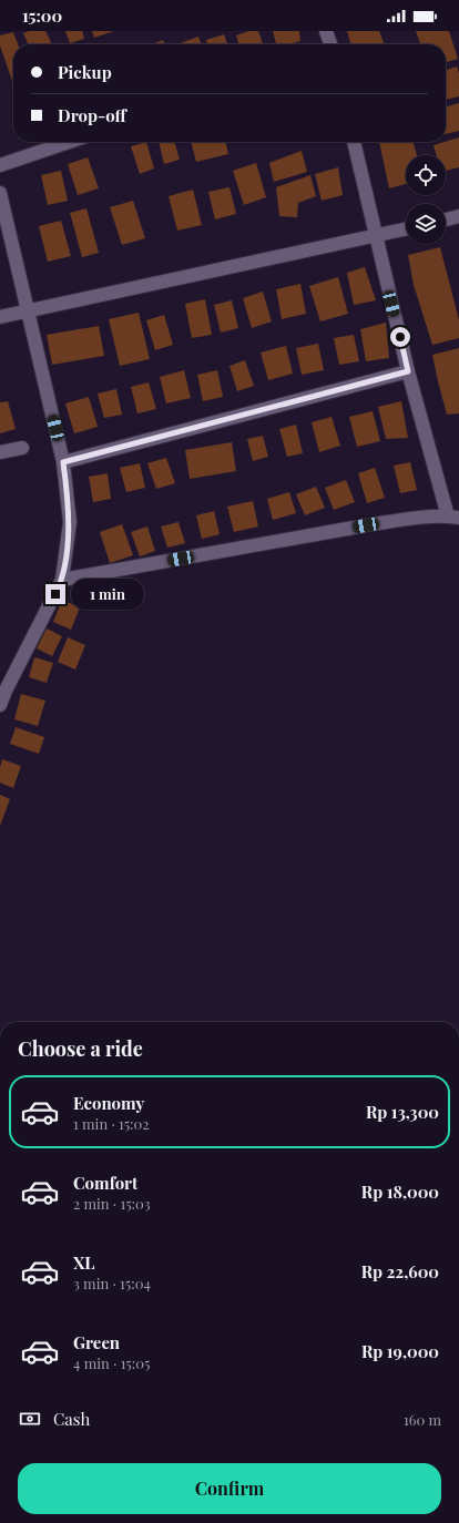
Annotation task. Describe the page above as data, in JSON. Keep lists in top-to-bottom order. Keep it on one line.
{"page":{"status":"15:00","banner":["Pickup","Drop-off"],"bubble":"1 min","heading":"Choose a ride","list":[{"name":"Economy","note":"1 min · 15:02","value":"Rp 13,300"},{"name":"Comfort","note":"2 min · 15:03","value":"Rp 18,000"},{"name":"XL","note":"3 min · 15:04","value":"Rp 22,600"},{"name":"Green","note":"4 min · 15:05","value":"Rp 19,000"}],"pay":["Cash","160 m"],"buttons":"Confirm"}}
